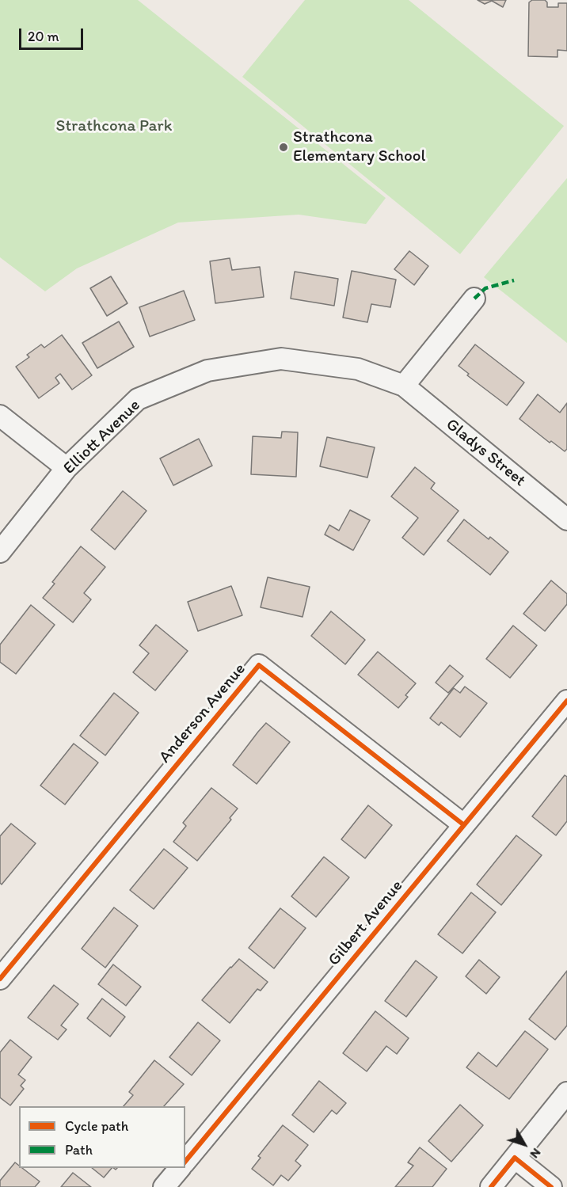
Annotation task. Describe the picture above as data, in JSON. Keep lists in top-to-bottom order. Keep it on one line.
{"streets":{"street":["Elliott Avenue","Gladys Street","Anderson Avenue","Gilbert Avenue"]},"crossings":[["Elliott Avenue","Gladys Street"],["Anderson Avenue","Gilbert Avenue"]],"parks":["Strathcona Park"],"places":["Strathcona Elementary School"],"legend":["Cycle path","Path"],"scale_bar":"20 m","north":"bottom right"}
